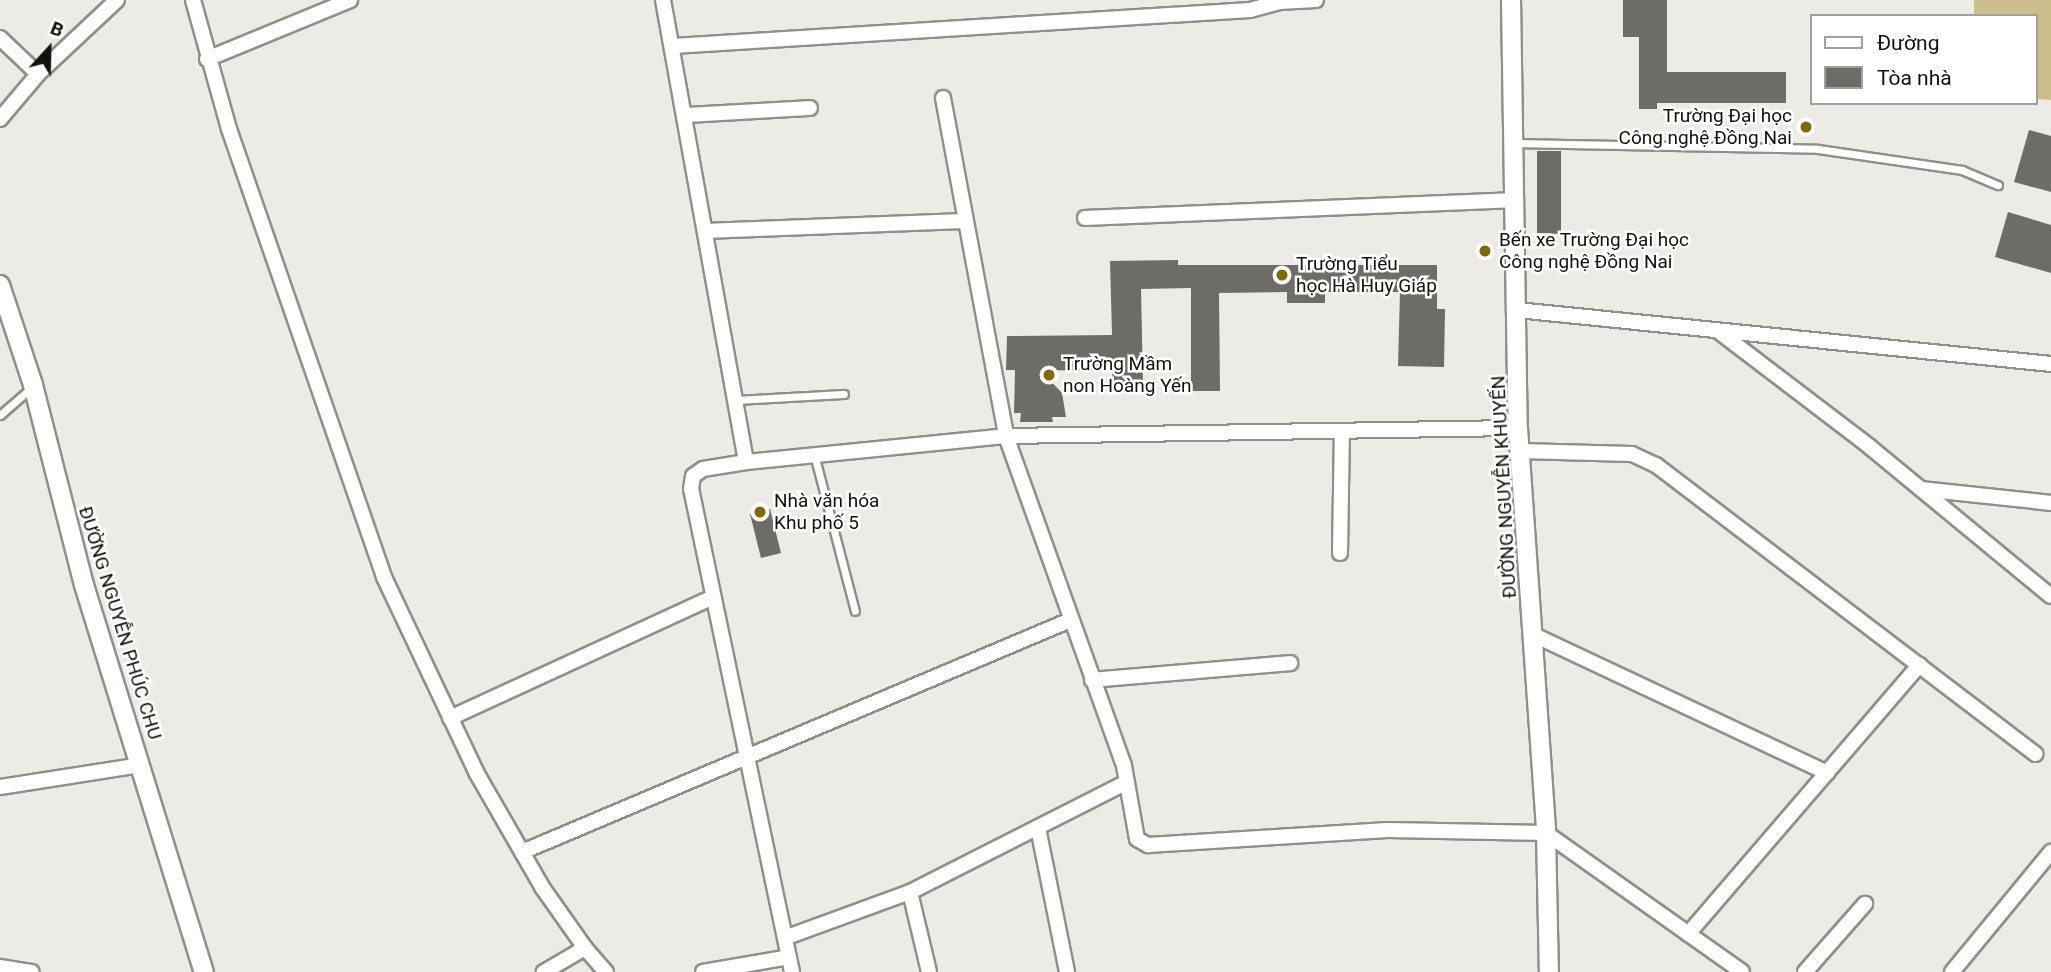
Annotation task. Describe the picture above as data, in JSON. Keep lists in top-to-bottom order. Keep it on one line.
{"streets":{"street":["ĐƯỜNG NGUYỄN KHUYẾN","ĐƯỜNG NGUYỄN PHÚC CHU"]},"places":["Trường Đại học Công nghệ Đồng Nai","Bến xe Trường Đại học Công nghệ Đồng Nai","Trường Tiểu học Hà Huy Giáp","Trường Mầm non Hoàng Yến","Nhà văn hóa Khu phố 5"],"legend":["Đường","Tòa nhà"],"north":"top"}
